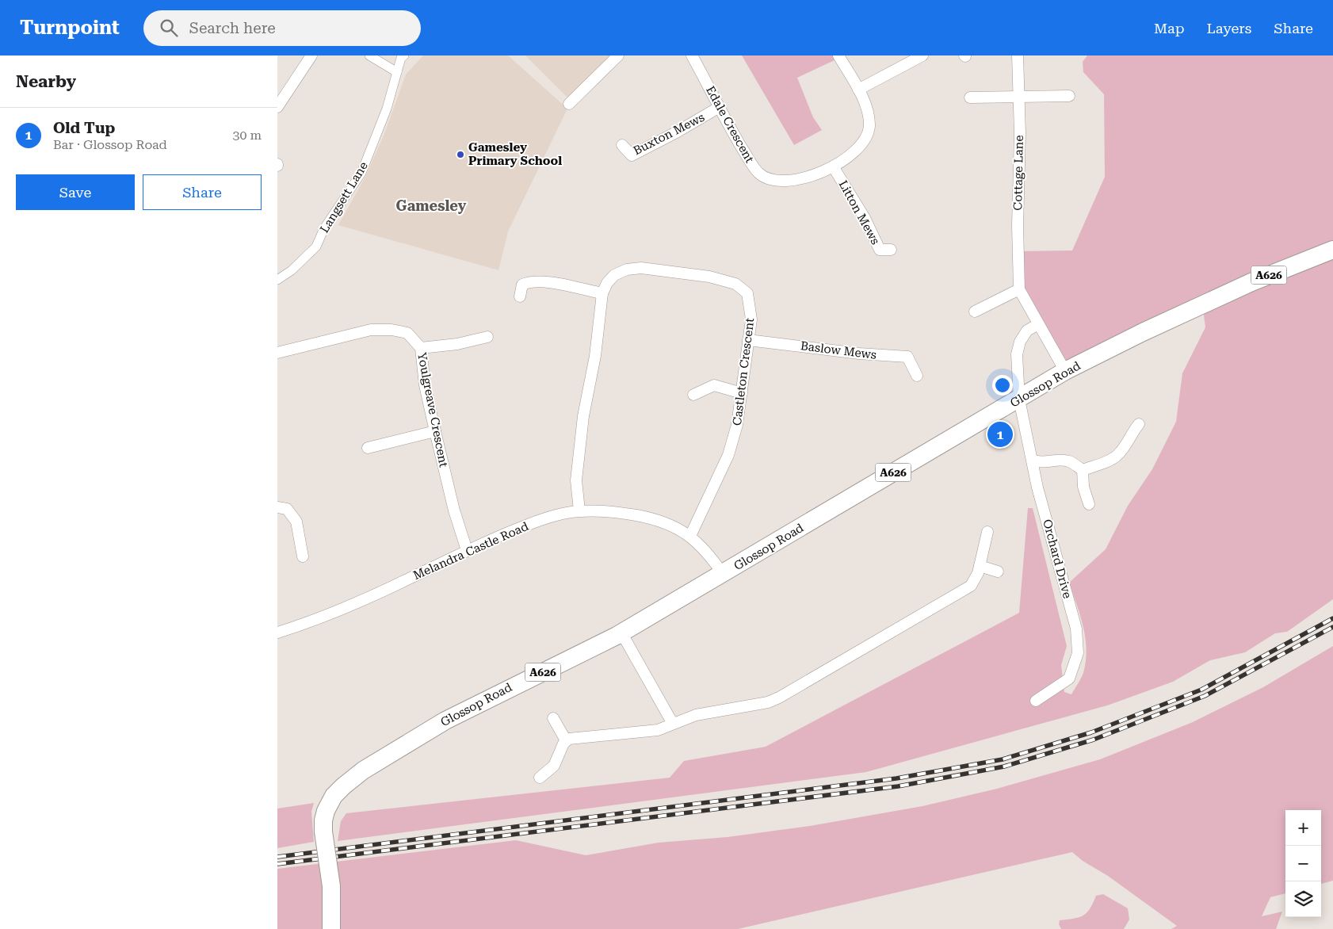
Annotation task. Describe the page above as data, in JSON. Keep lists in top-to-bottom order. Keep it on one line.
{"streets":{"main road":["A626","Glossop Road"],"street":["Edale Crescent","Buxton Mews","Cottage Lane","Langsett Lane","Litton Mews","Baslow Mews","Castleton Crescent","Youlgreave Crescent","Melandra Castle Road","Orchard Drive"]},"crossings":[["Edale Crescent","Buxton Mews"],["Edale Crescent","Litton Mews"],["Cottage Lane","Glossop Road"],["Baslow Mews","Castleton Crescent"],["Castleton Crescent","Melandra Castle Road"],["Glossop Road","Melandra Castle Road"],["Glossop Road","Orchard Drive"],["Youlgreave Crescent","Melandra Castle Road"]],"districts":["Gamesley"],"places":["Gamesley Primary School"],"page":{"header":"Turnpoint","search":"Search here","nav":["Map","Layers","Share"],"heading":"Nearby","list":[{"mark":"1","name":"Old Tup","note":"Bar · Glossop Road","value":"30 m"}],"buttons":["Save","Share"],"pins":"1","map_buttons":["+","−"]}}
